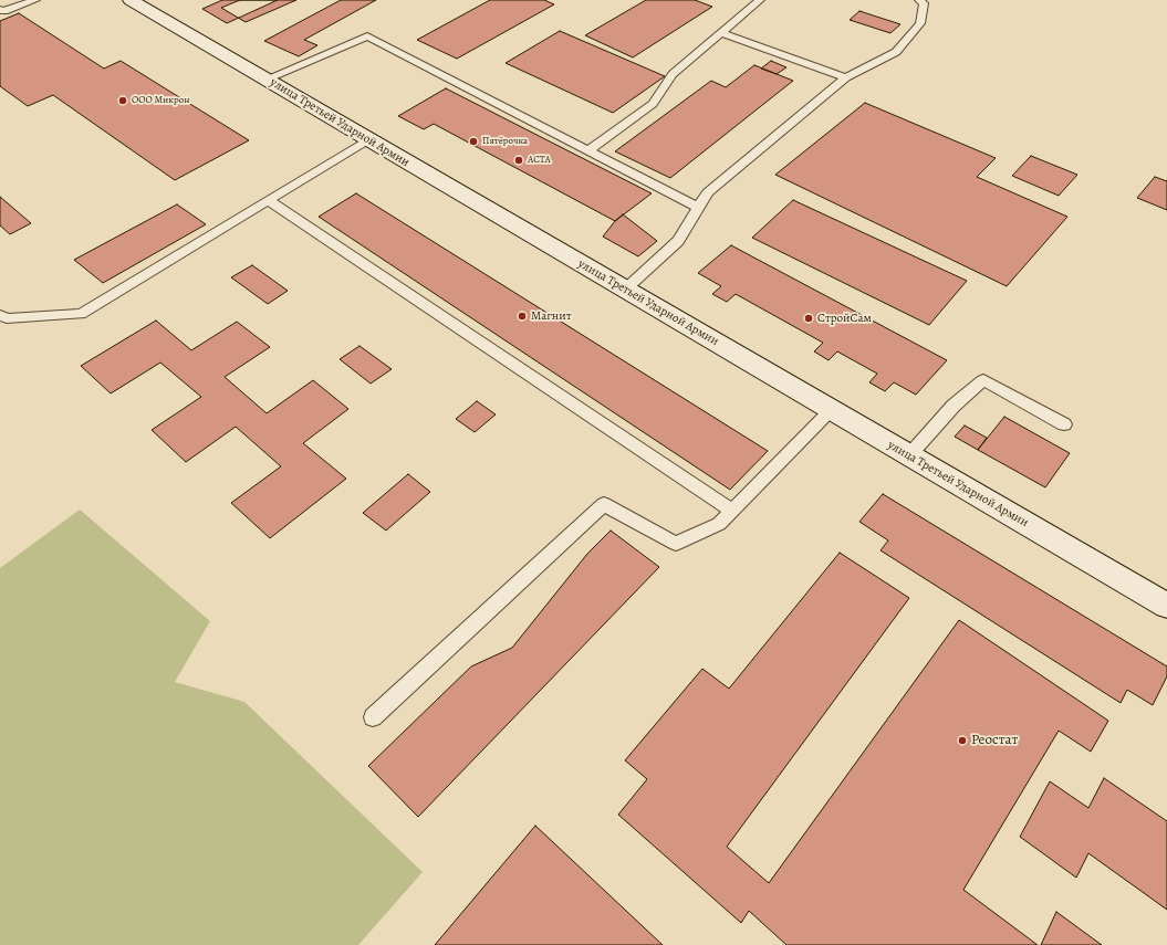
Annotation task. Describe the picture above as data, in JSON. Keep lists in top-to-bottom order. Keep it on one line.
{"streets":{"main road":["улица Третьей Ударной Армии"]},"places":["ООО Микрон","Пятёрочка","АСТА","Магнит","СтройСам","Реостат"]}
